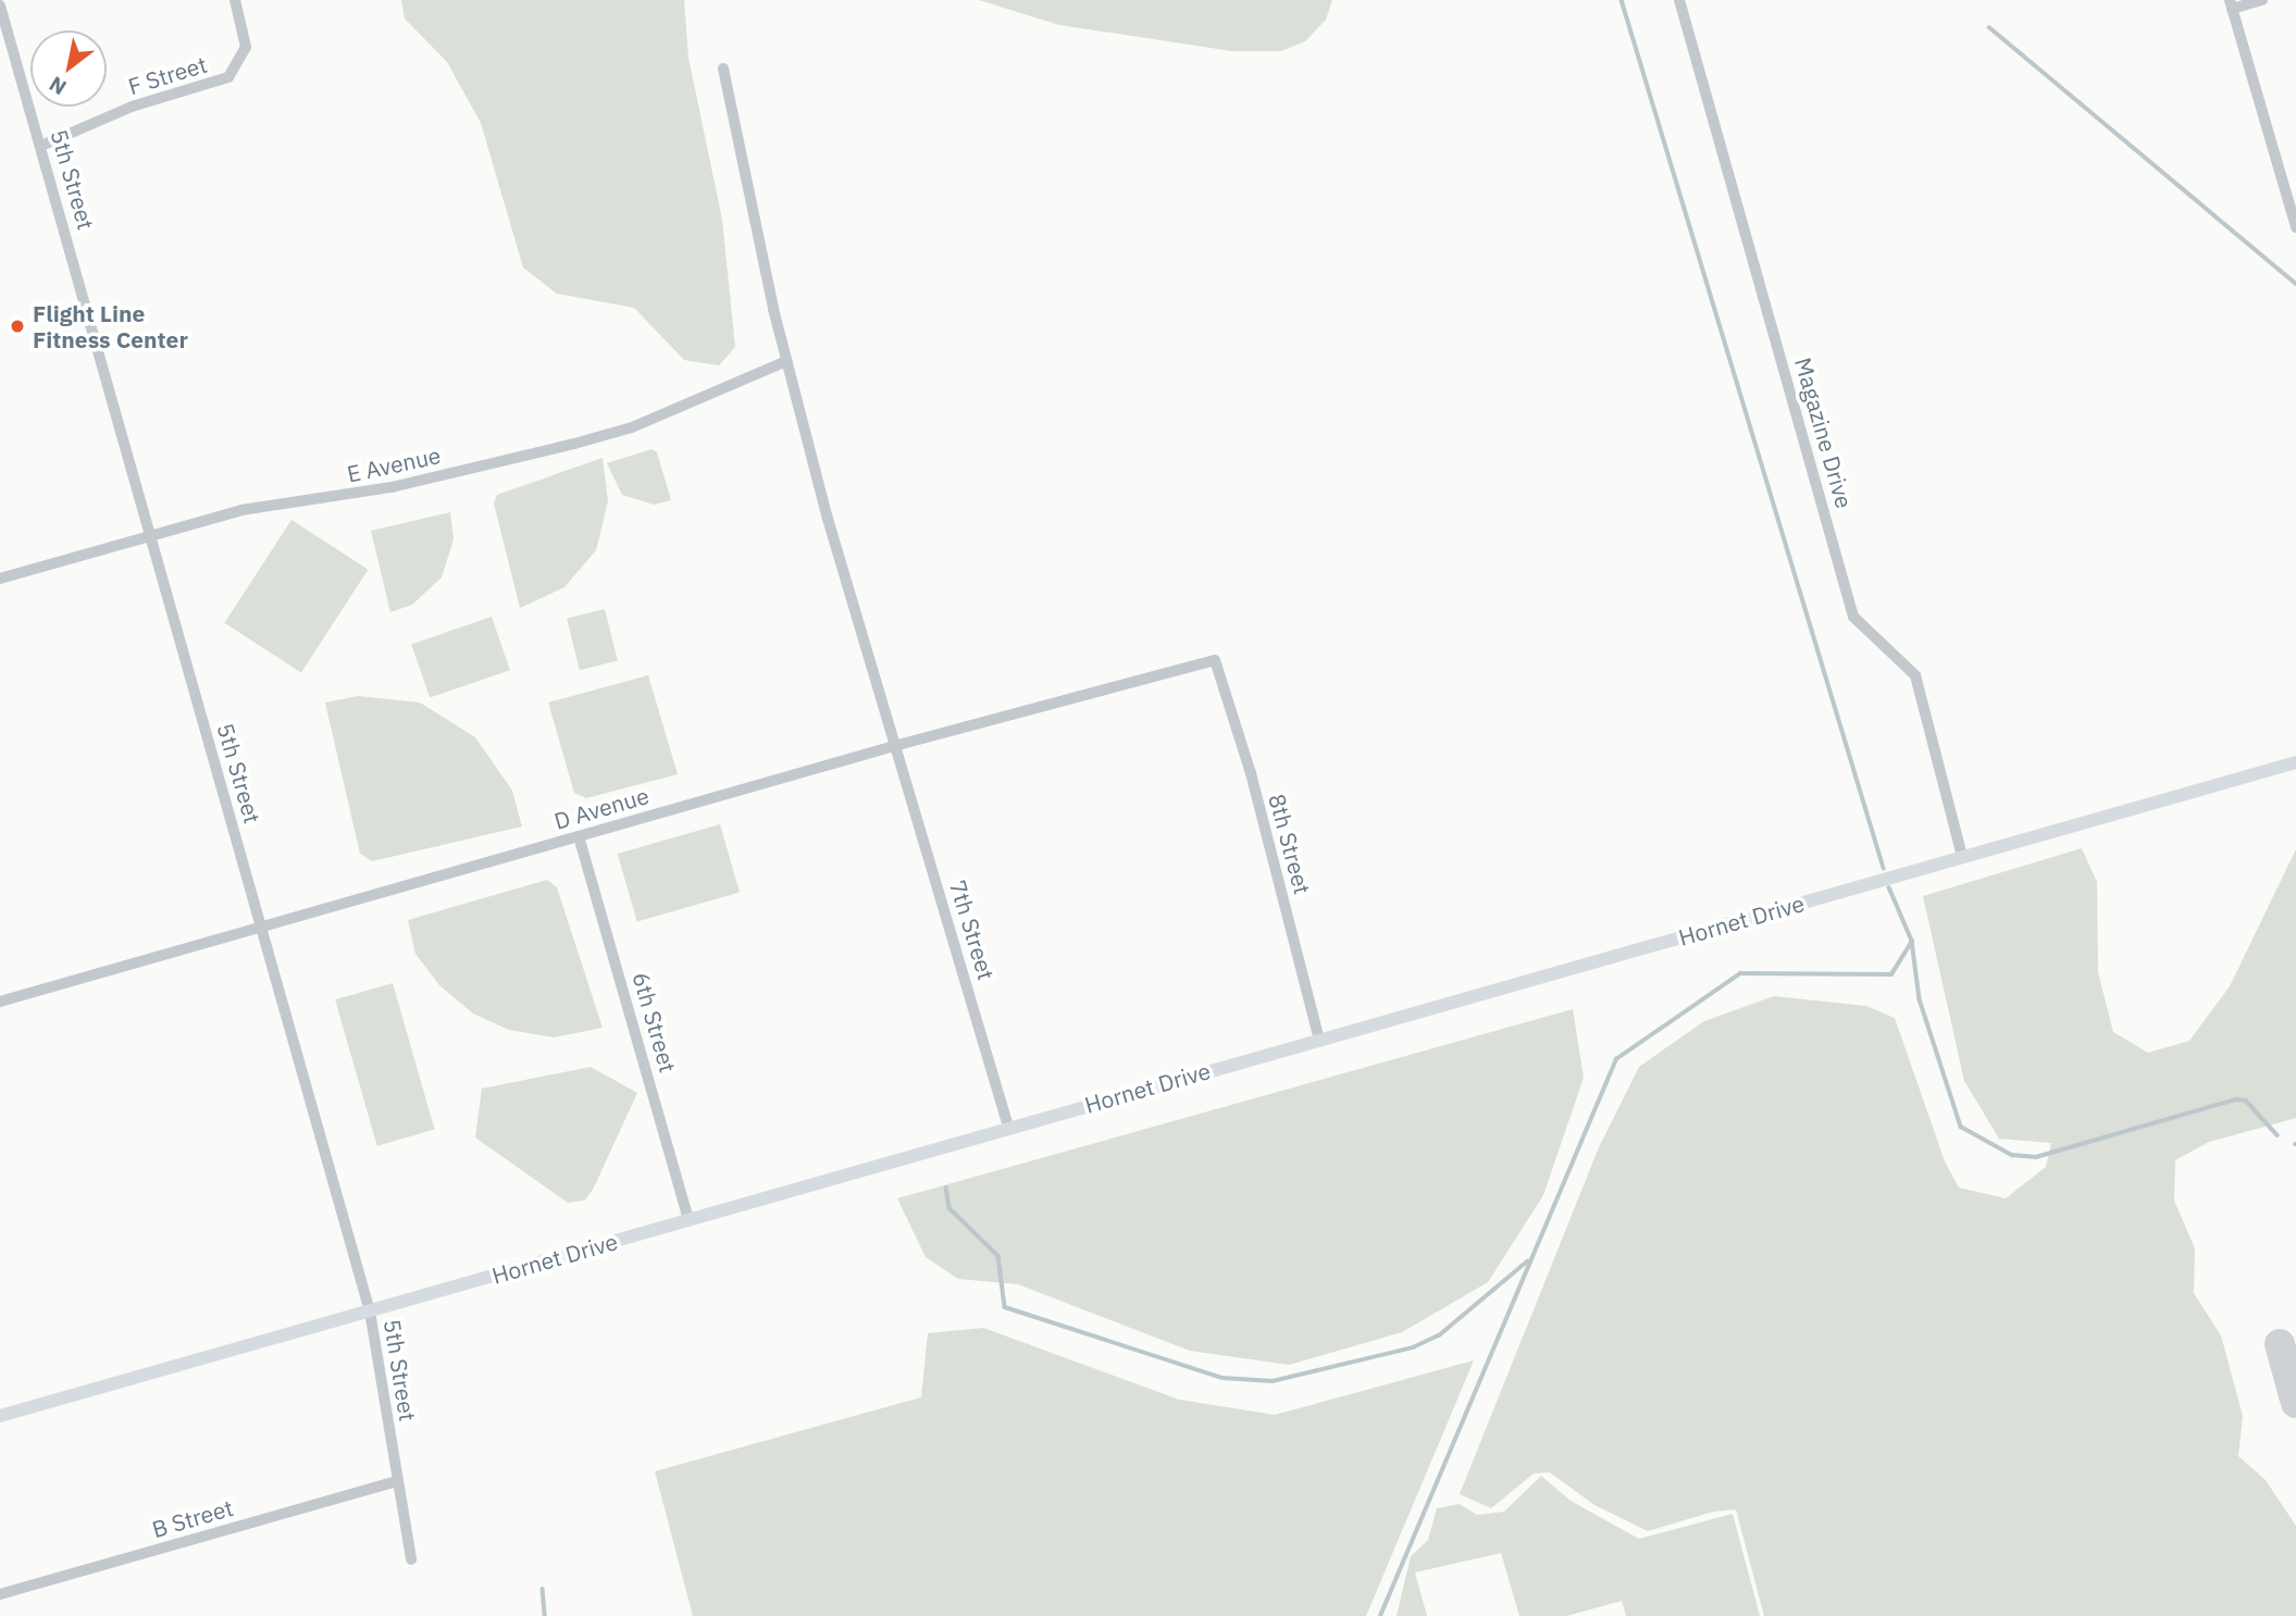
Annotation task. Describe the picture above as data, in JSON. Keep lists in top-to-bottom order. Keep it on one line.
{"streets":{"main road":["Hornet Drive"],"street":["F Street","5th Street","Magazine Drive","E Avenue","D Avenue","8th Street","7th Street","6th Street","B Street"]},"crossings":[["F Street","5th Street"],["5th Street","E Avenue"],["5th Street","D Avenue"],["5th Street","Hornet Drive"],["5th Street","B Street"],["Magazine Drive","Hornet Drive"],["E Avenue","7th Street"],["D Avenue","8th Street"],["D Avenue","7th Street"],["D Avenue","6th Street"],["8th Street","Hornet Drive"],["Hornet Drive","7th Street"],["Hornet Drive","6th Street"]],"places":["Flight Line Fitness Center"],"north":"bottom left"}
